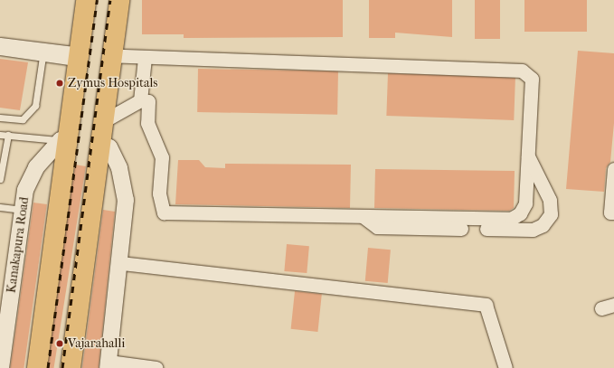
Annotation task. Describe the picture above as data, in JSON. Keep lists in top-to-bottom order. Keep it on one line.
{"streets":{"street":["Kanakapura Road"]},"places":["Zymus Hospitals","Vajarahalli"]}
